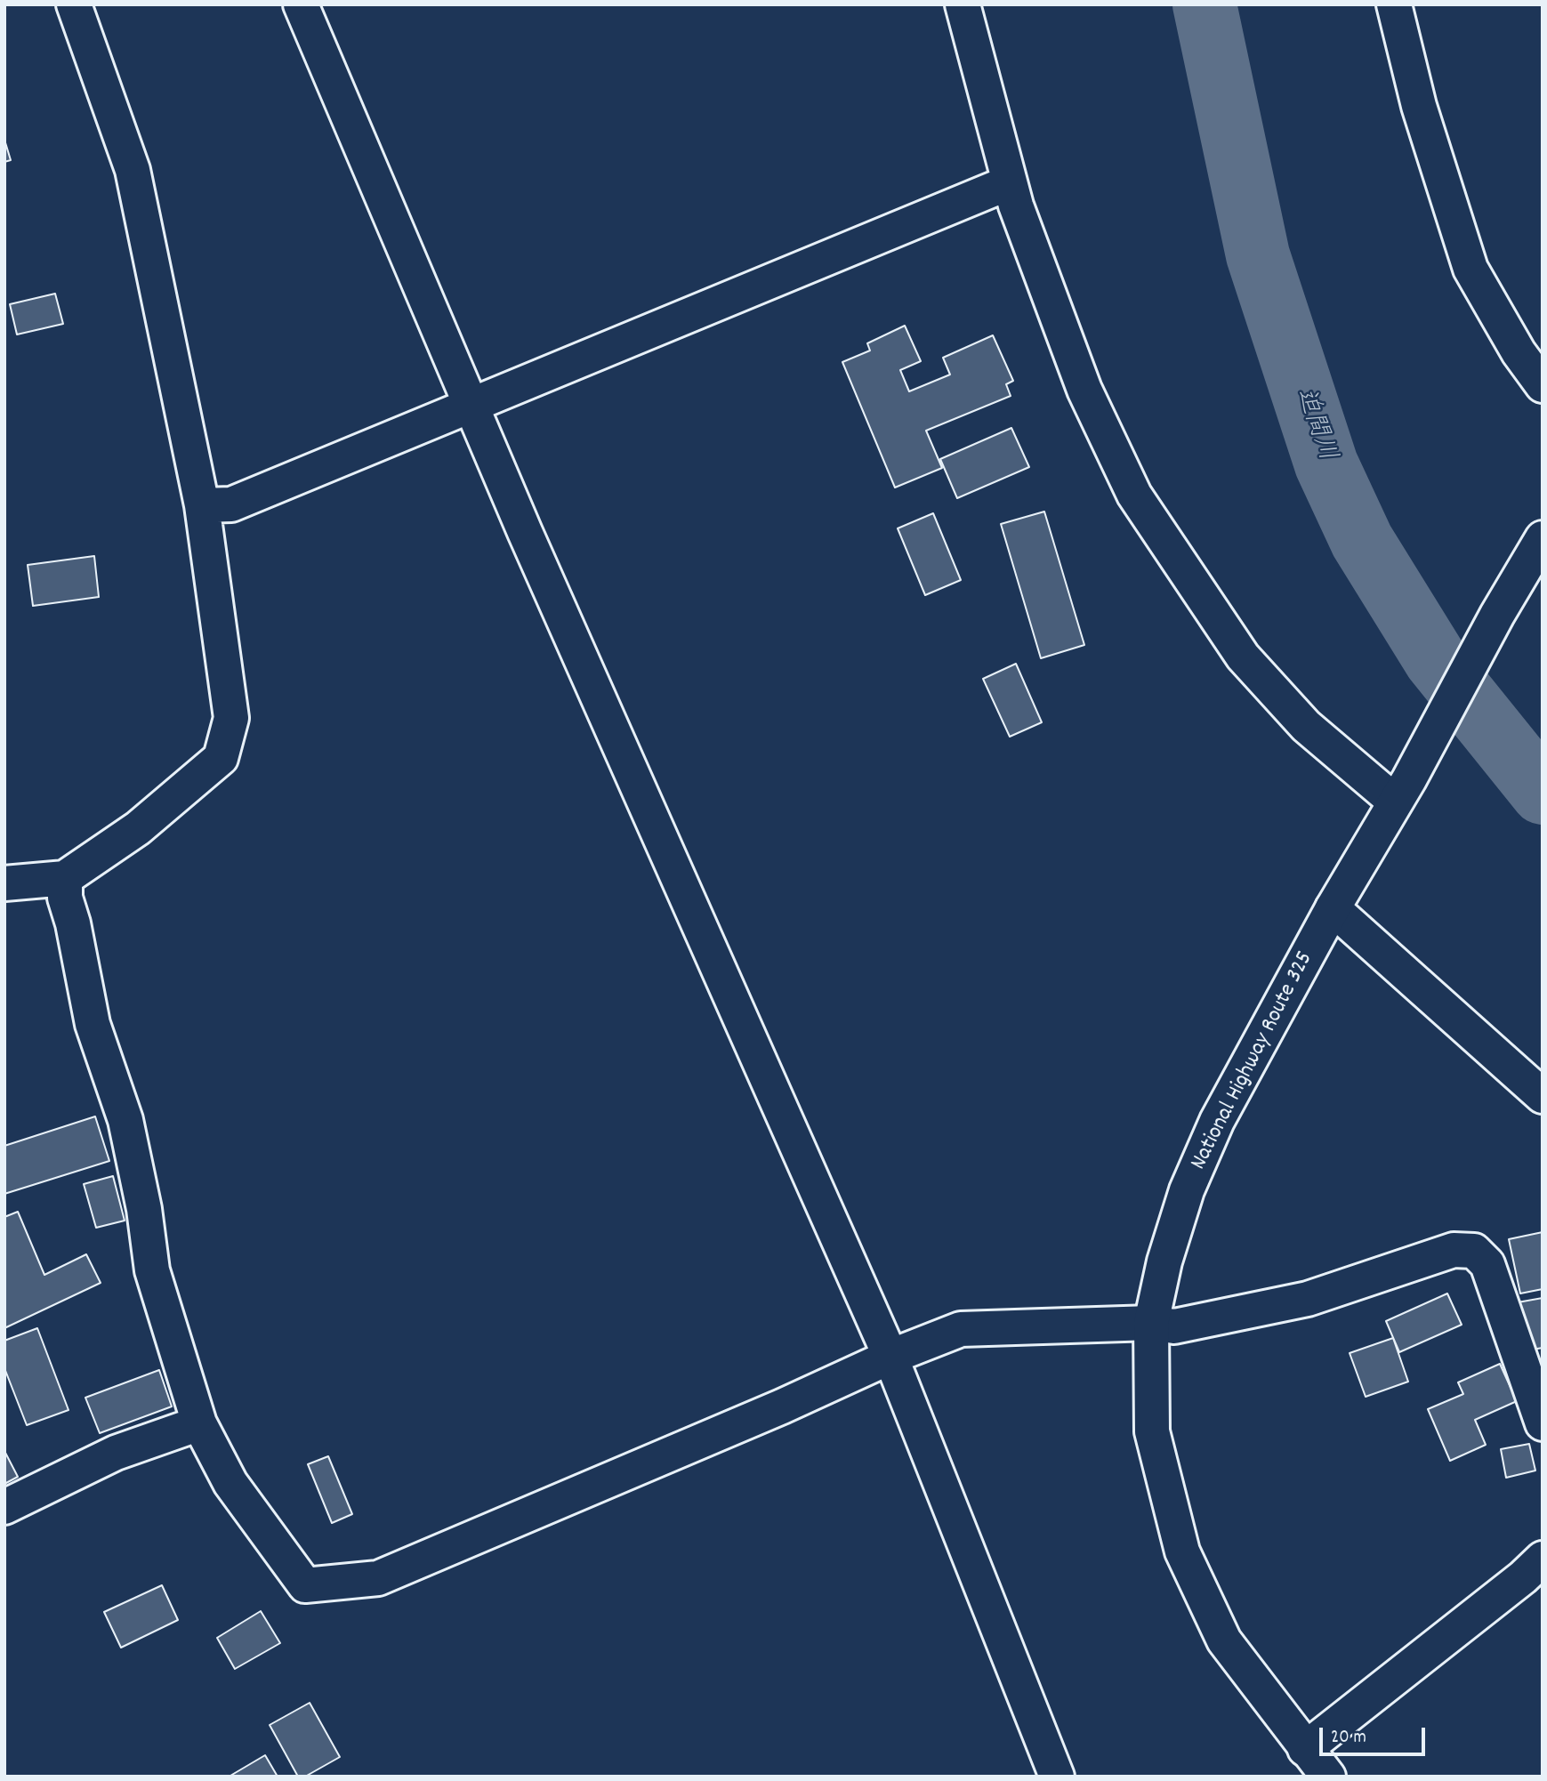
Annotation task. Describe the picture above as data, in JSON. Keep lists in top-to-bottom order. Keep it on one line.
{"streets":{"main road":["National Highway Route 325"]},"water":["迫間川"],"scale_bar":"20 m"}
